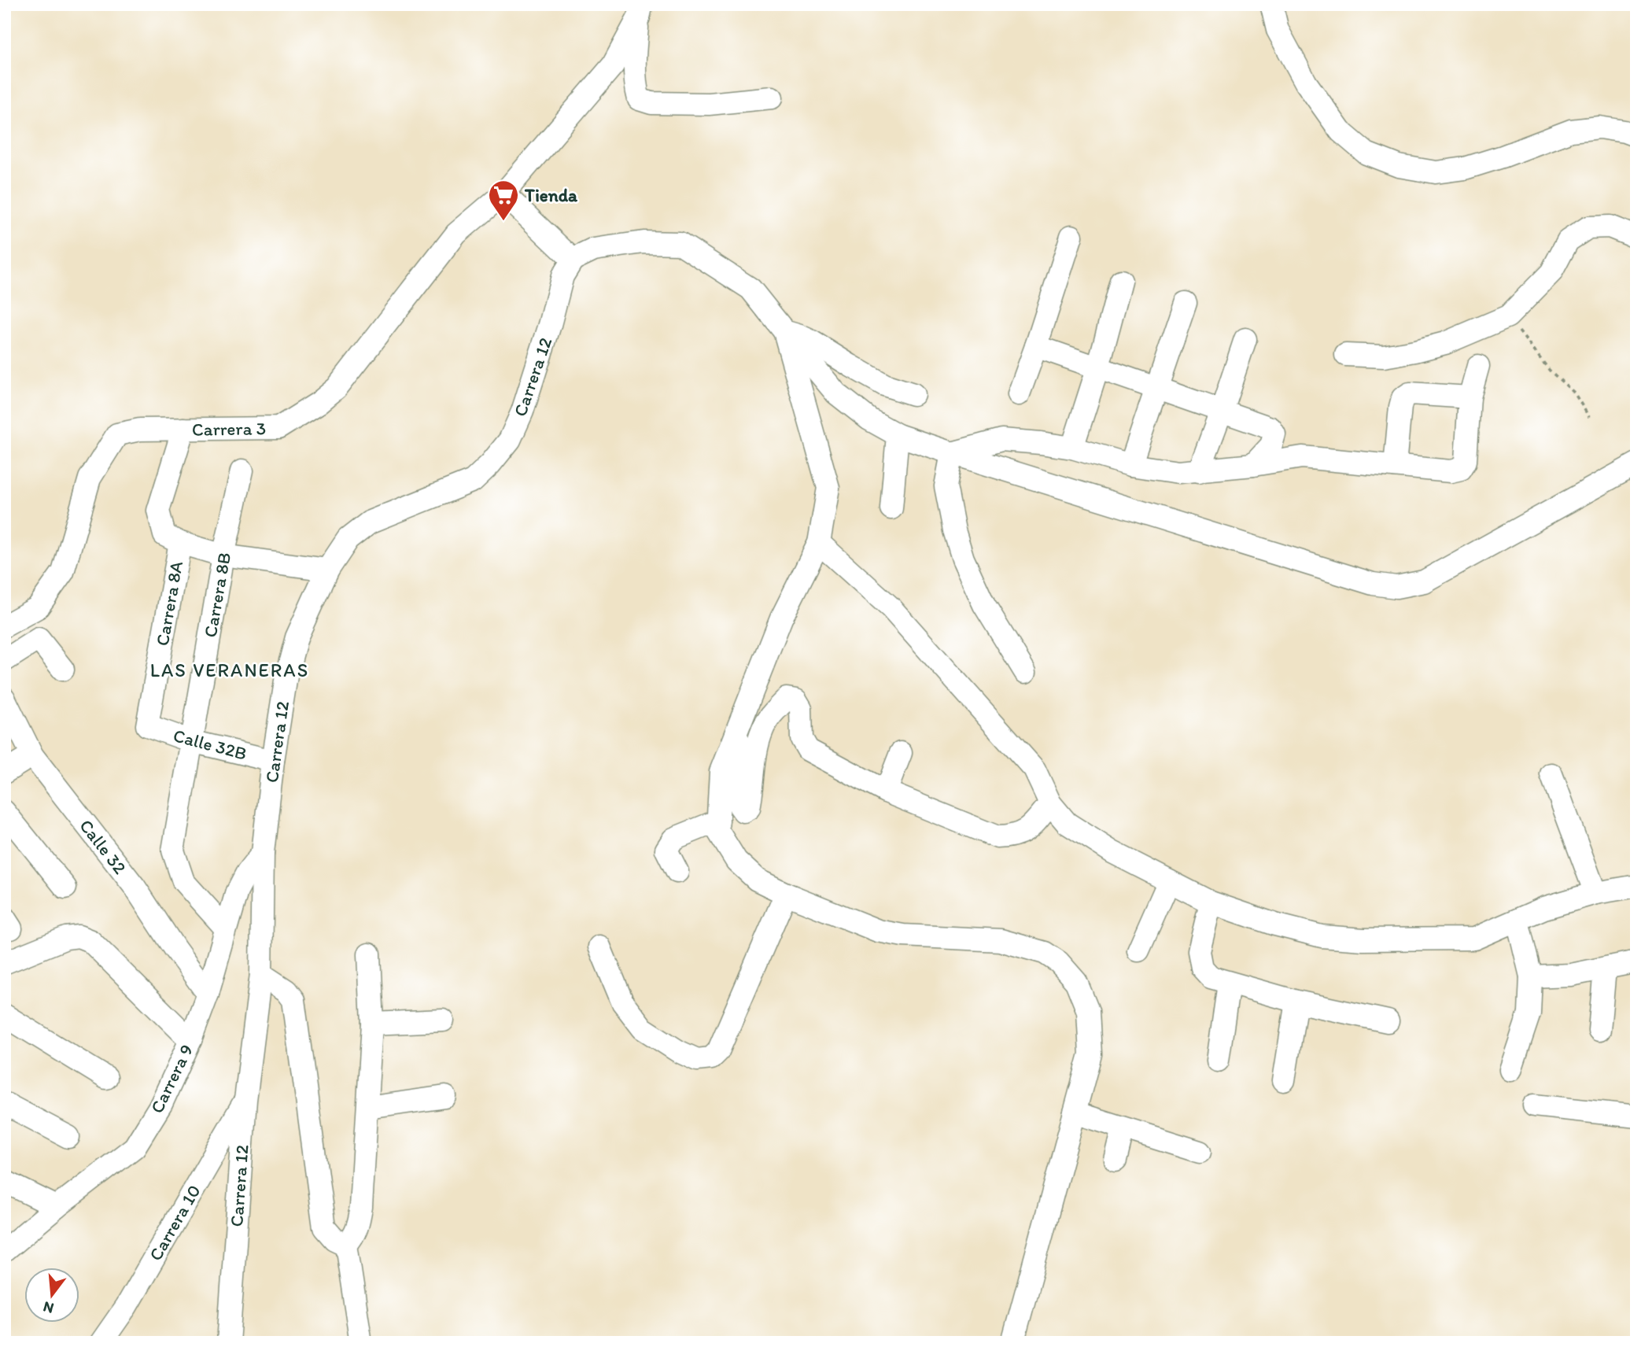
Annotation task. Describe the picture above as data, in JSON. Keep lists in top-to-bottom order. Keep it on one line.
{"streets":{"street":["Carrera 12","Carrera 3","Carrera 8B","Carrera 8A","Calle 32B","Calle 32","Carrera 9","Carrera 10"]},"crossings":[["Carrera 12","Calle 32B"],["Carrera 12","Carrera 9"],["Carrera 12","Carrera 10"],["Carrera 3","Carrera 8A"],["Carrera 8B","Calle 32B"],["Carrera 8B","Carrera 9"],["Carrera 8A","Calle 32B"],["Calle 32","Carrera 9"]],"districts":["LAS VERANERAS"],"places":{"supermarket":["Tienda"]},"north":"bottom"}
